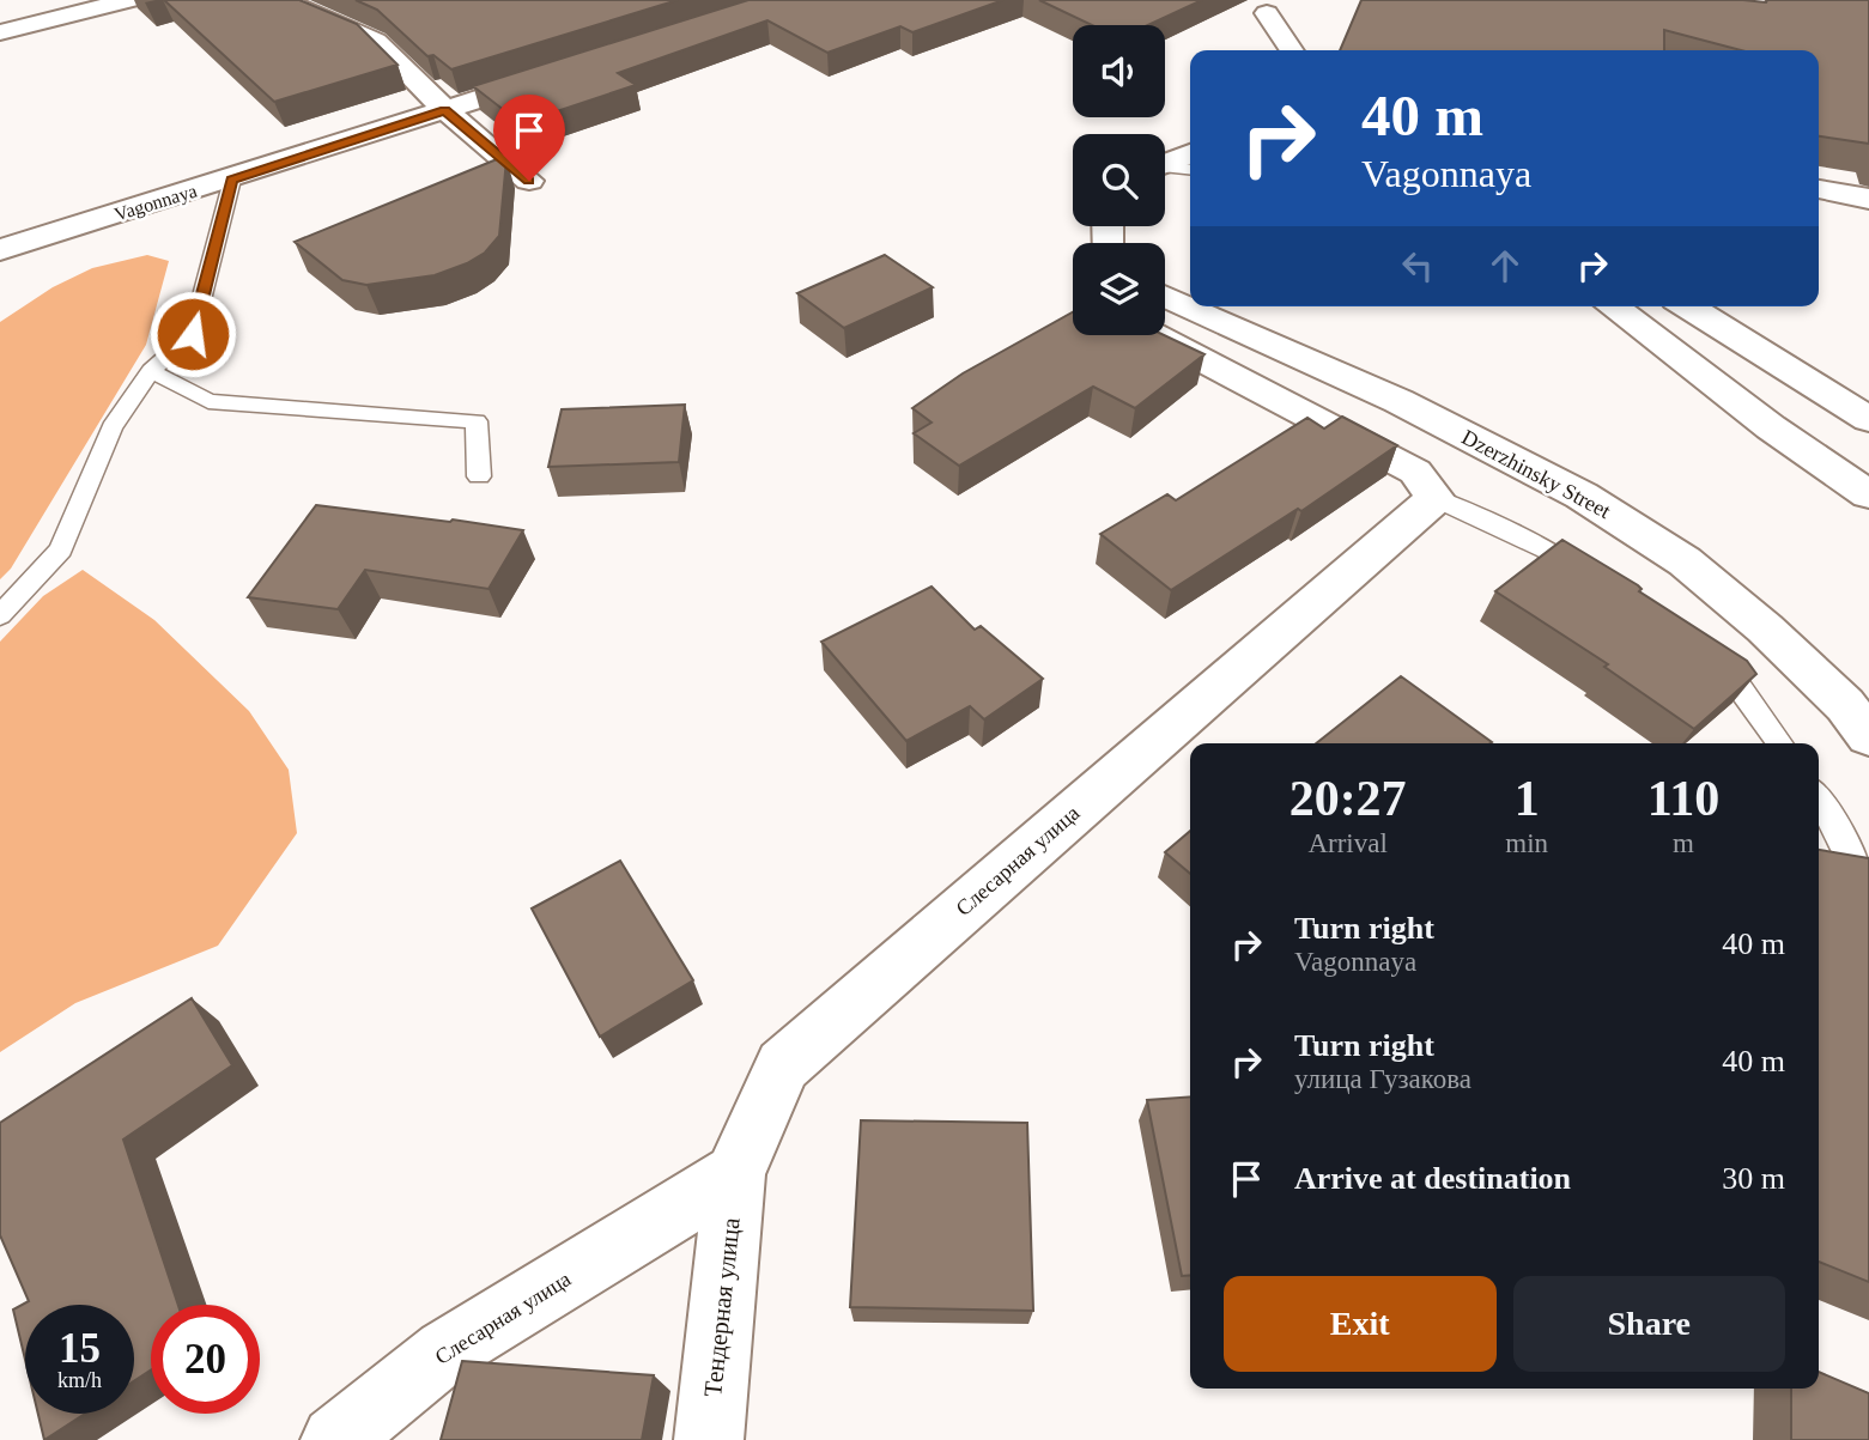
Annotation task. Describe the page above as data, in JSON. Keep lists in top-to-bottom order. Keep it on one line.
{"streets":{"street":["Vagonnaya","Dzerzhinsky Street","Слесарная улица","Тендерная улица"]},"crossings":[["Слесарная улица","Тендерная улица"]],"page":{"turn":["40 m","Vagonnaya"],"eta":["20:27","Arrival","1","min","110","m"],"list":[{"name":"Turn right","note":"Vagonnaya","value":"40 m"},{"name":"Turn right","note":"улица Гузакова","value":"40 m"},{"name":"Arrive at destination","value":"30 m"}],"buttons":["Exit","Share"],"speed":"15 km/h","limit":"20"}}
